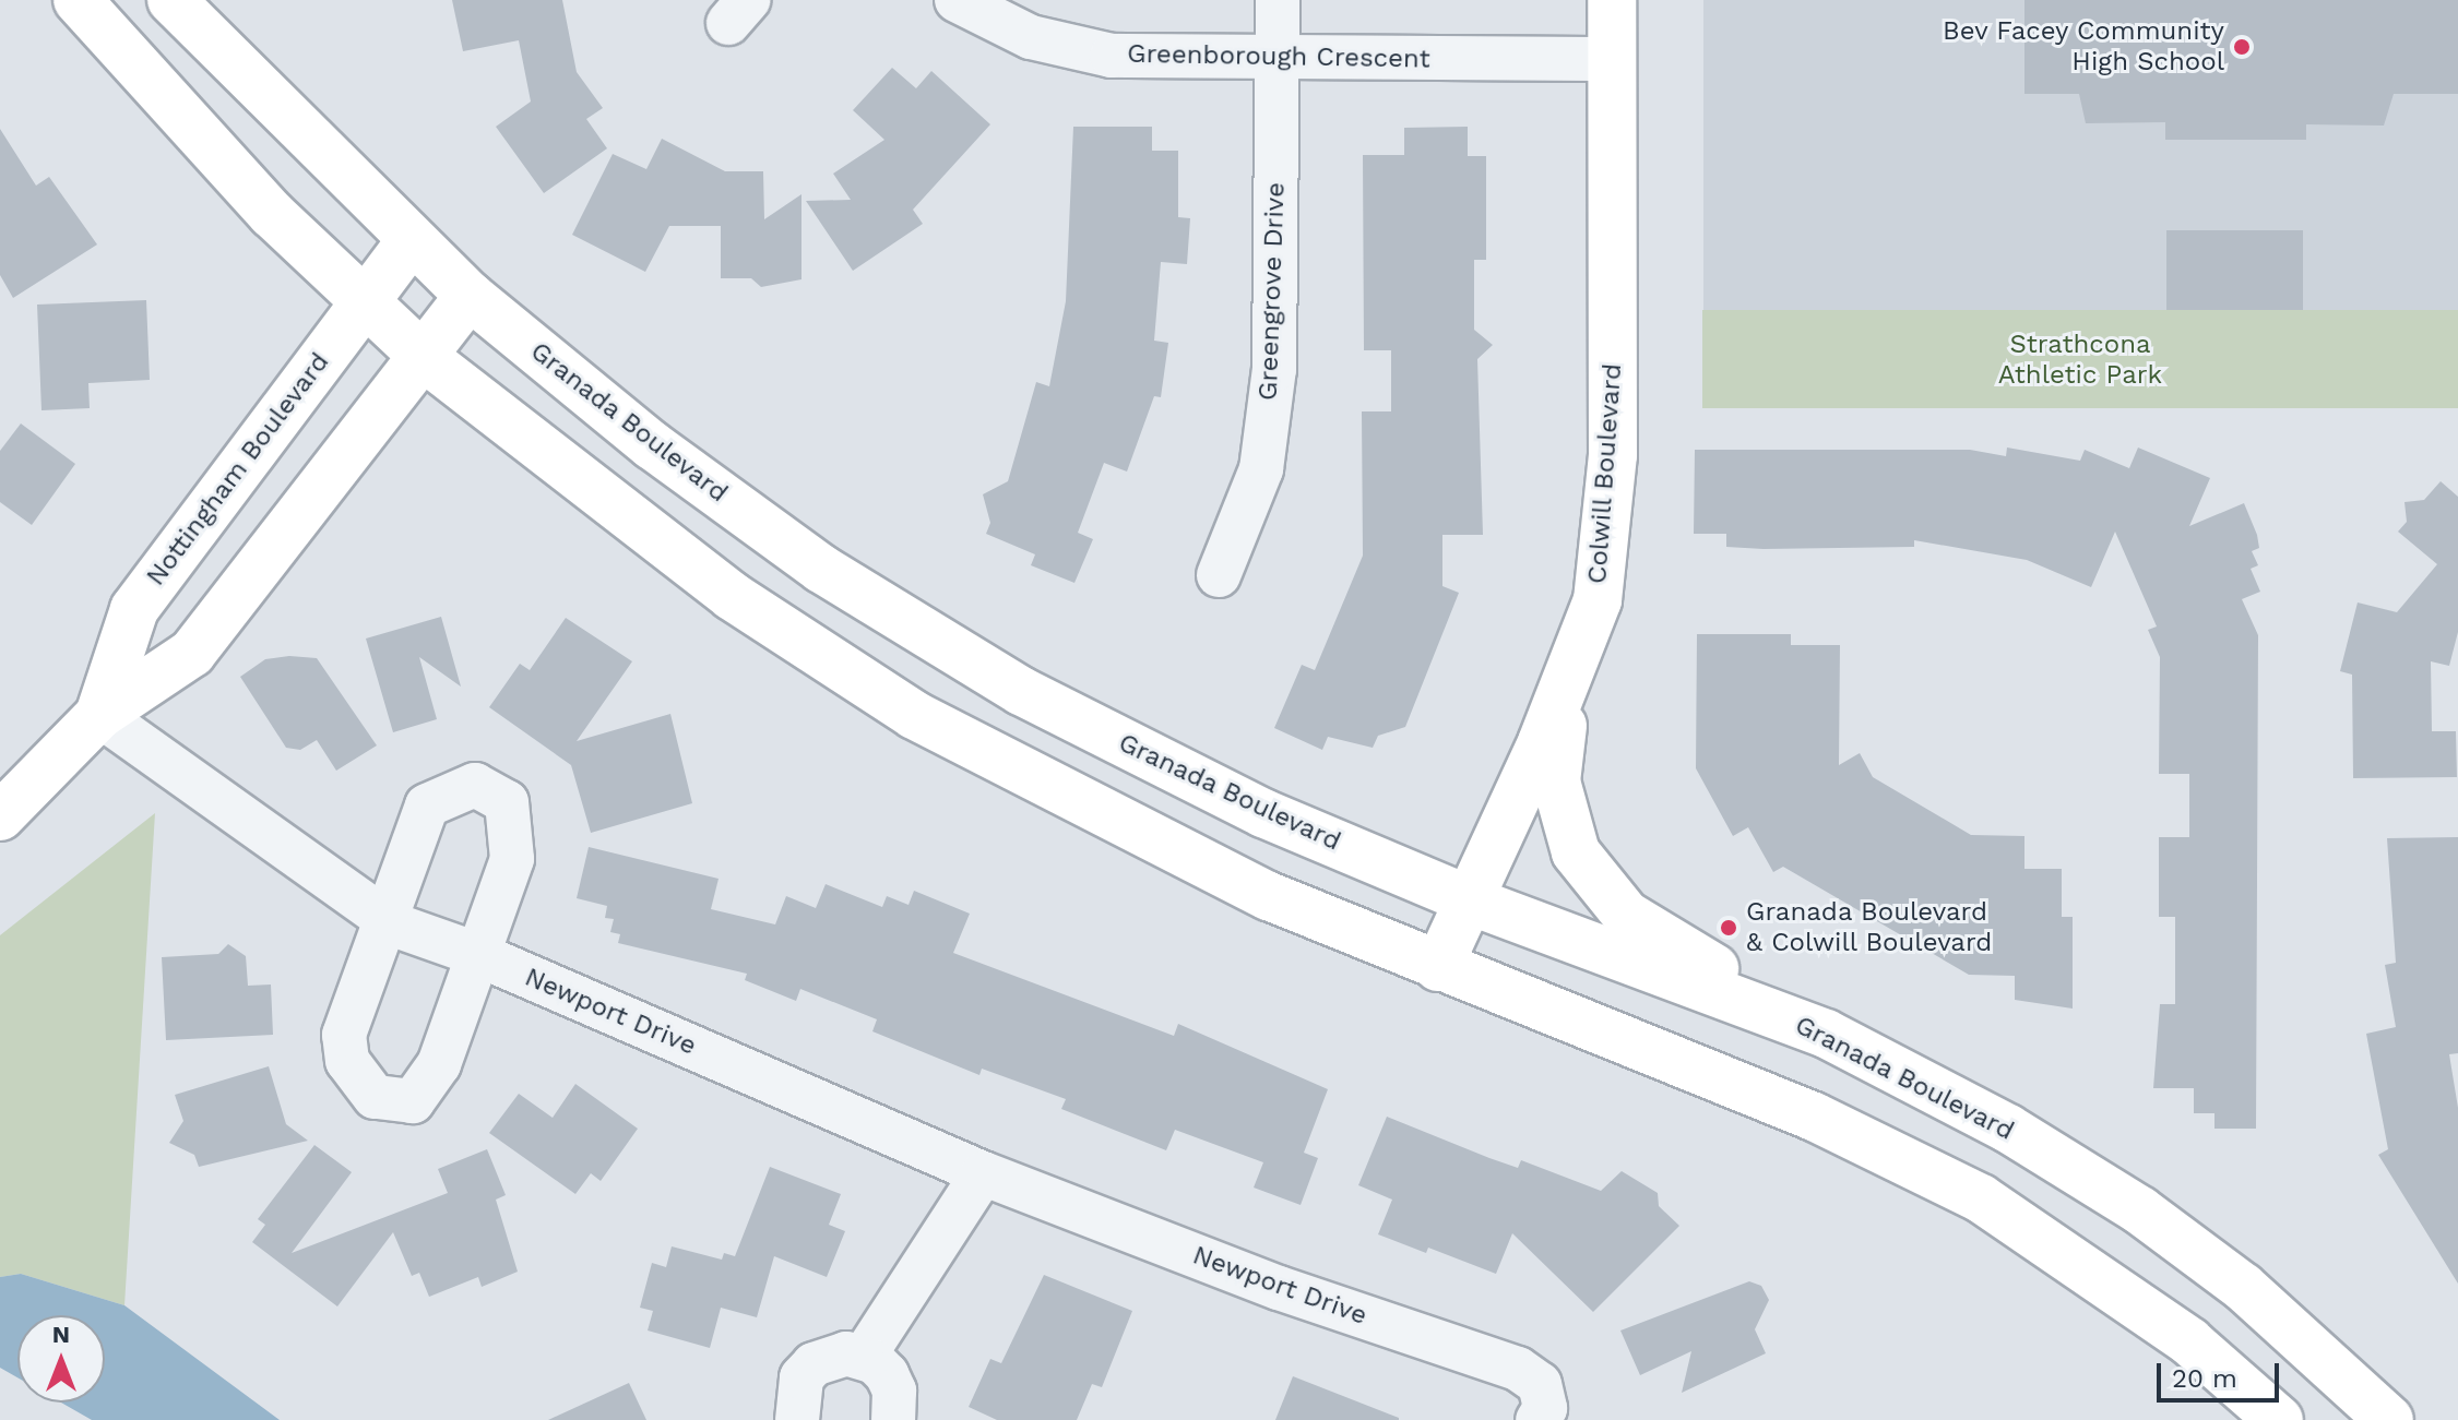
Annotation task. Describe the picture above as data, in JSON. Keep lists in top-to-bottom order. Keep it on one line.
{"streets":{"main road":["Granada Boulevard","Nottingham Boulevard","Colwill Boulevard"],"street":["Greenborough Crescent","Greengrove Drive","Newport Drive"]},"crossings":[["Greenborough Crescent","Greengrove Drive"],["Greenborough Crescent","Colwill Boulevard"],["Granada Boulevard","Nottingham Boulevard"],["Granada Boulevard","Colwill Boulevard"],["Nottingham Boulevard","Newport Drive"]],"parks":["Strathcona Athletic Park"],"places":["Bev Facey Community High School","Granada Boulevard & Colwill Boulevard"],"scale_bar":"20 m","north":"top"}
